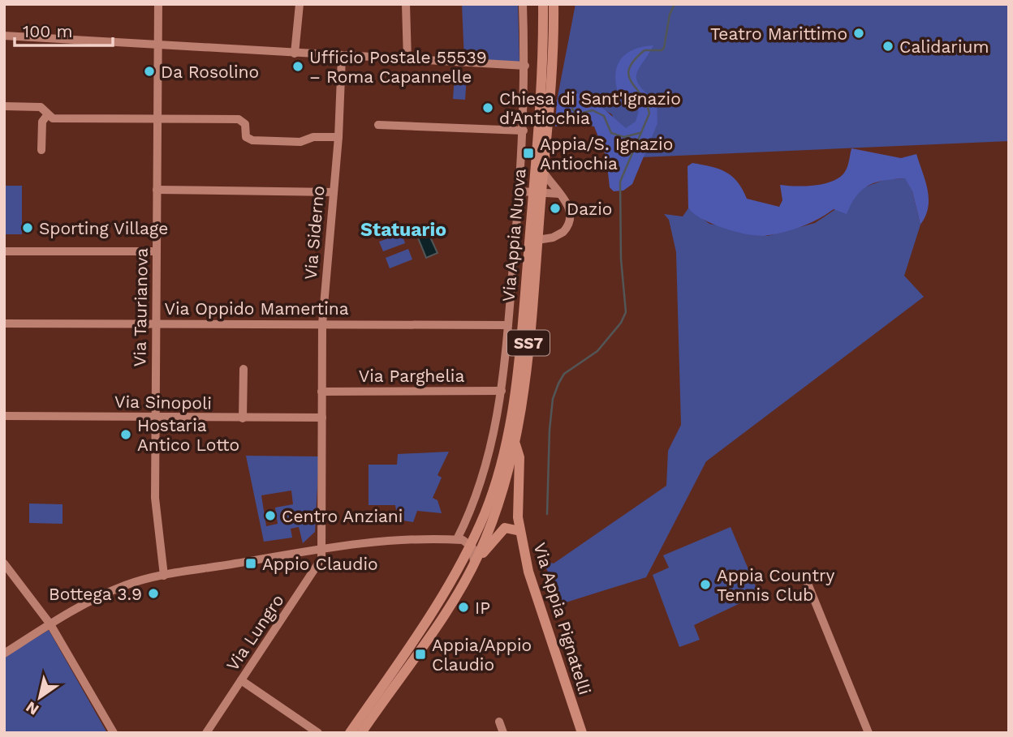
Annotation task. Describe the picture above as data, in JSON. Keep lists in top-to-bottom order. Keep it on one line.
{"streets":{"main road":["Via Appia Nuova","SS7","Via Appia Pignatelli"],"street":["Via Siderno","Via Taurianova","Via Oppido Mamertina","Via Parghelia","Via Sinopoli","Via Lungro"]},"crossings":[["Via Siderno","Via Oppido Mamertina"],["Via Siderno","Via Parghelia"],["Via Siderno","Via Sinopoli"],["Via Siderno","Via Lungro"],["Via Appia Nuova","Via Oppido Mamertina"],["Via Appia Nuova","Via Parghelia"],["Via Appia Nuova","Via Appia Pignatelli"],["Via Taurianova","Via Oppido Mamertina"],["Via Taurianova","Via Sinopoli"]],"districts":["Statuario"],"places":{"other":["Teatro Marittimo","Calidarium","Ufficio Postale 55539 – Roma Capannelle","Da Rosolino","Chiesa di Sant'Ignazio d'Antiochia","Dazio","Sporting Village","Hostaria Antico Lotto","Centro Anziani","Appia Country Tennis Club","Bottega 3.9","IP"],"transit":["Appia/S. Ignazio Antiochia","Appio Claudio","Appia/Appio Claudio"]},"scale_bar":"100 m","north":"bottom left"}
